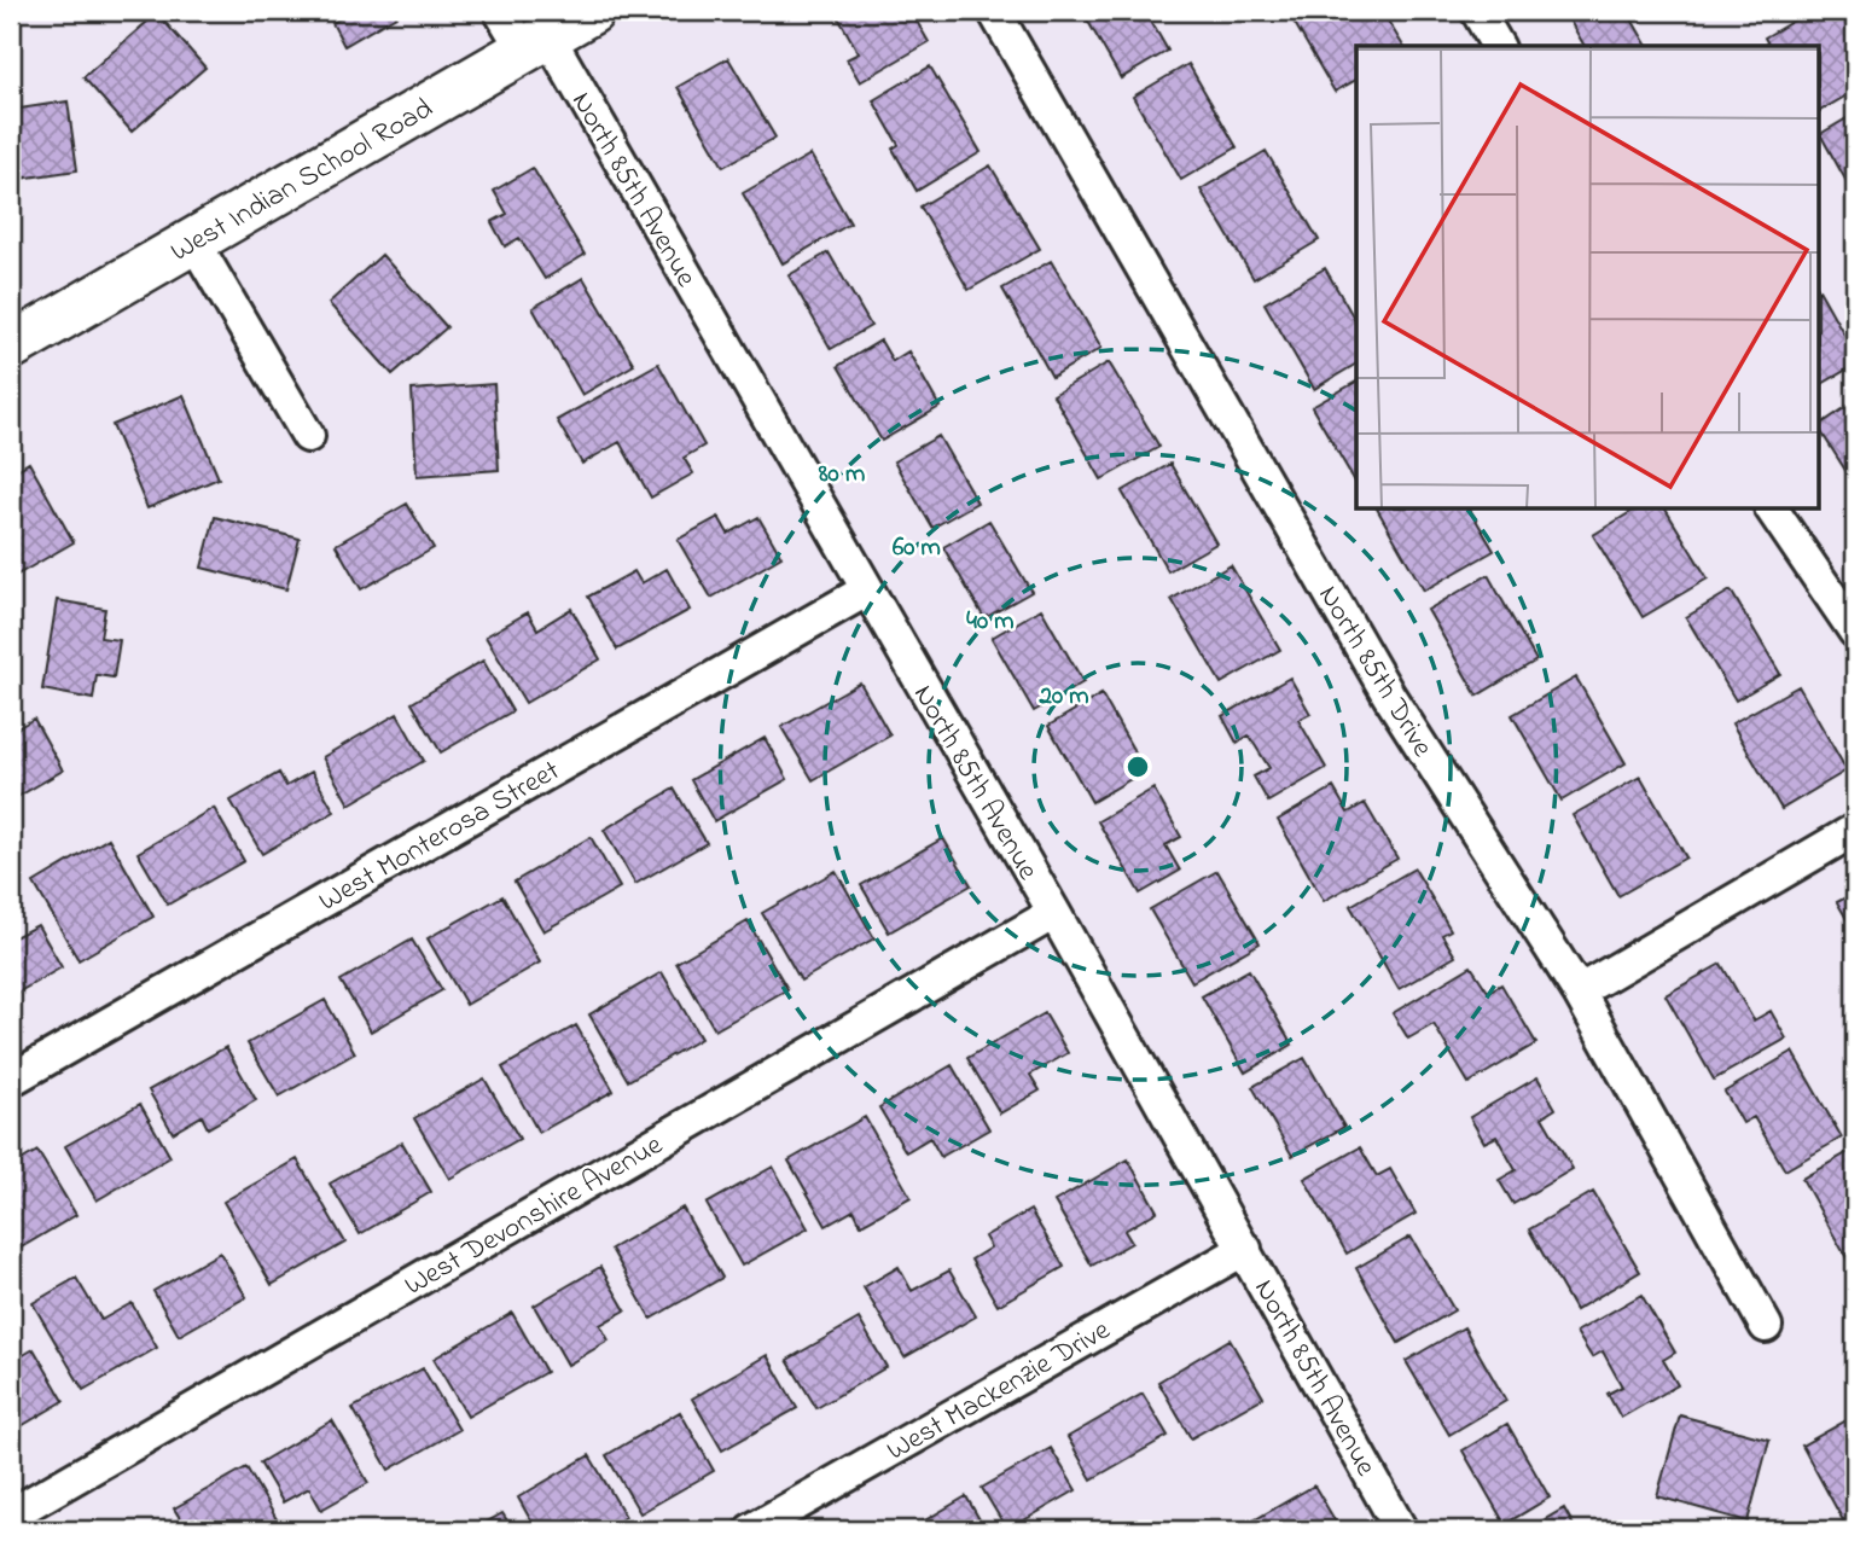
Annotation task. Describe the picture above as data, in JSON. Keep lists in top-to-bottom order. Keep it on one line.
{"streets":{"main road":["West Indian School Road"],"street":["North 85th Avenue","North 85th Drive","West Monterosa Street","West Devonshire Avenue","West Mackenzie Drive"]},"crossings":[["West Indian School Road","North 85th Avenue"],["North 85th Avenue","West Monterosa Street"],["North 85th Avenue","West Devonshire Avenue"],["North 85th Avenue","West Mackenzie Drive"]],"rings":["80 m","60 m","40 m","20 m"]}
